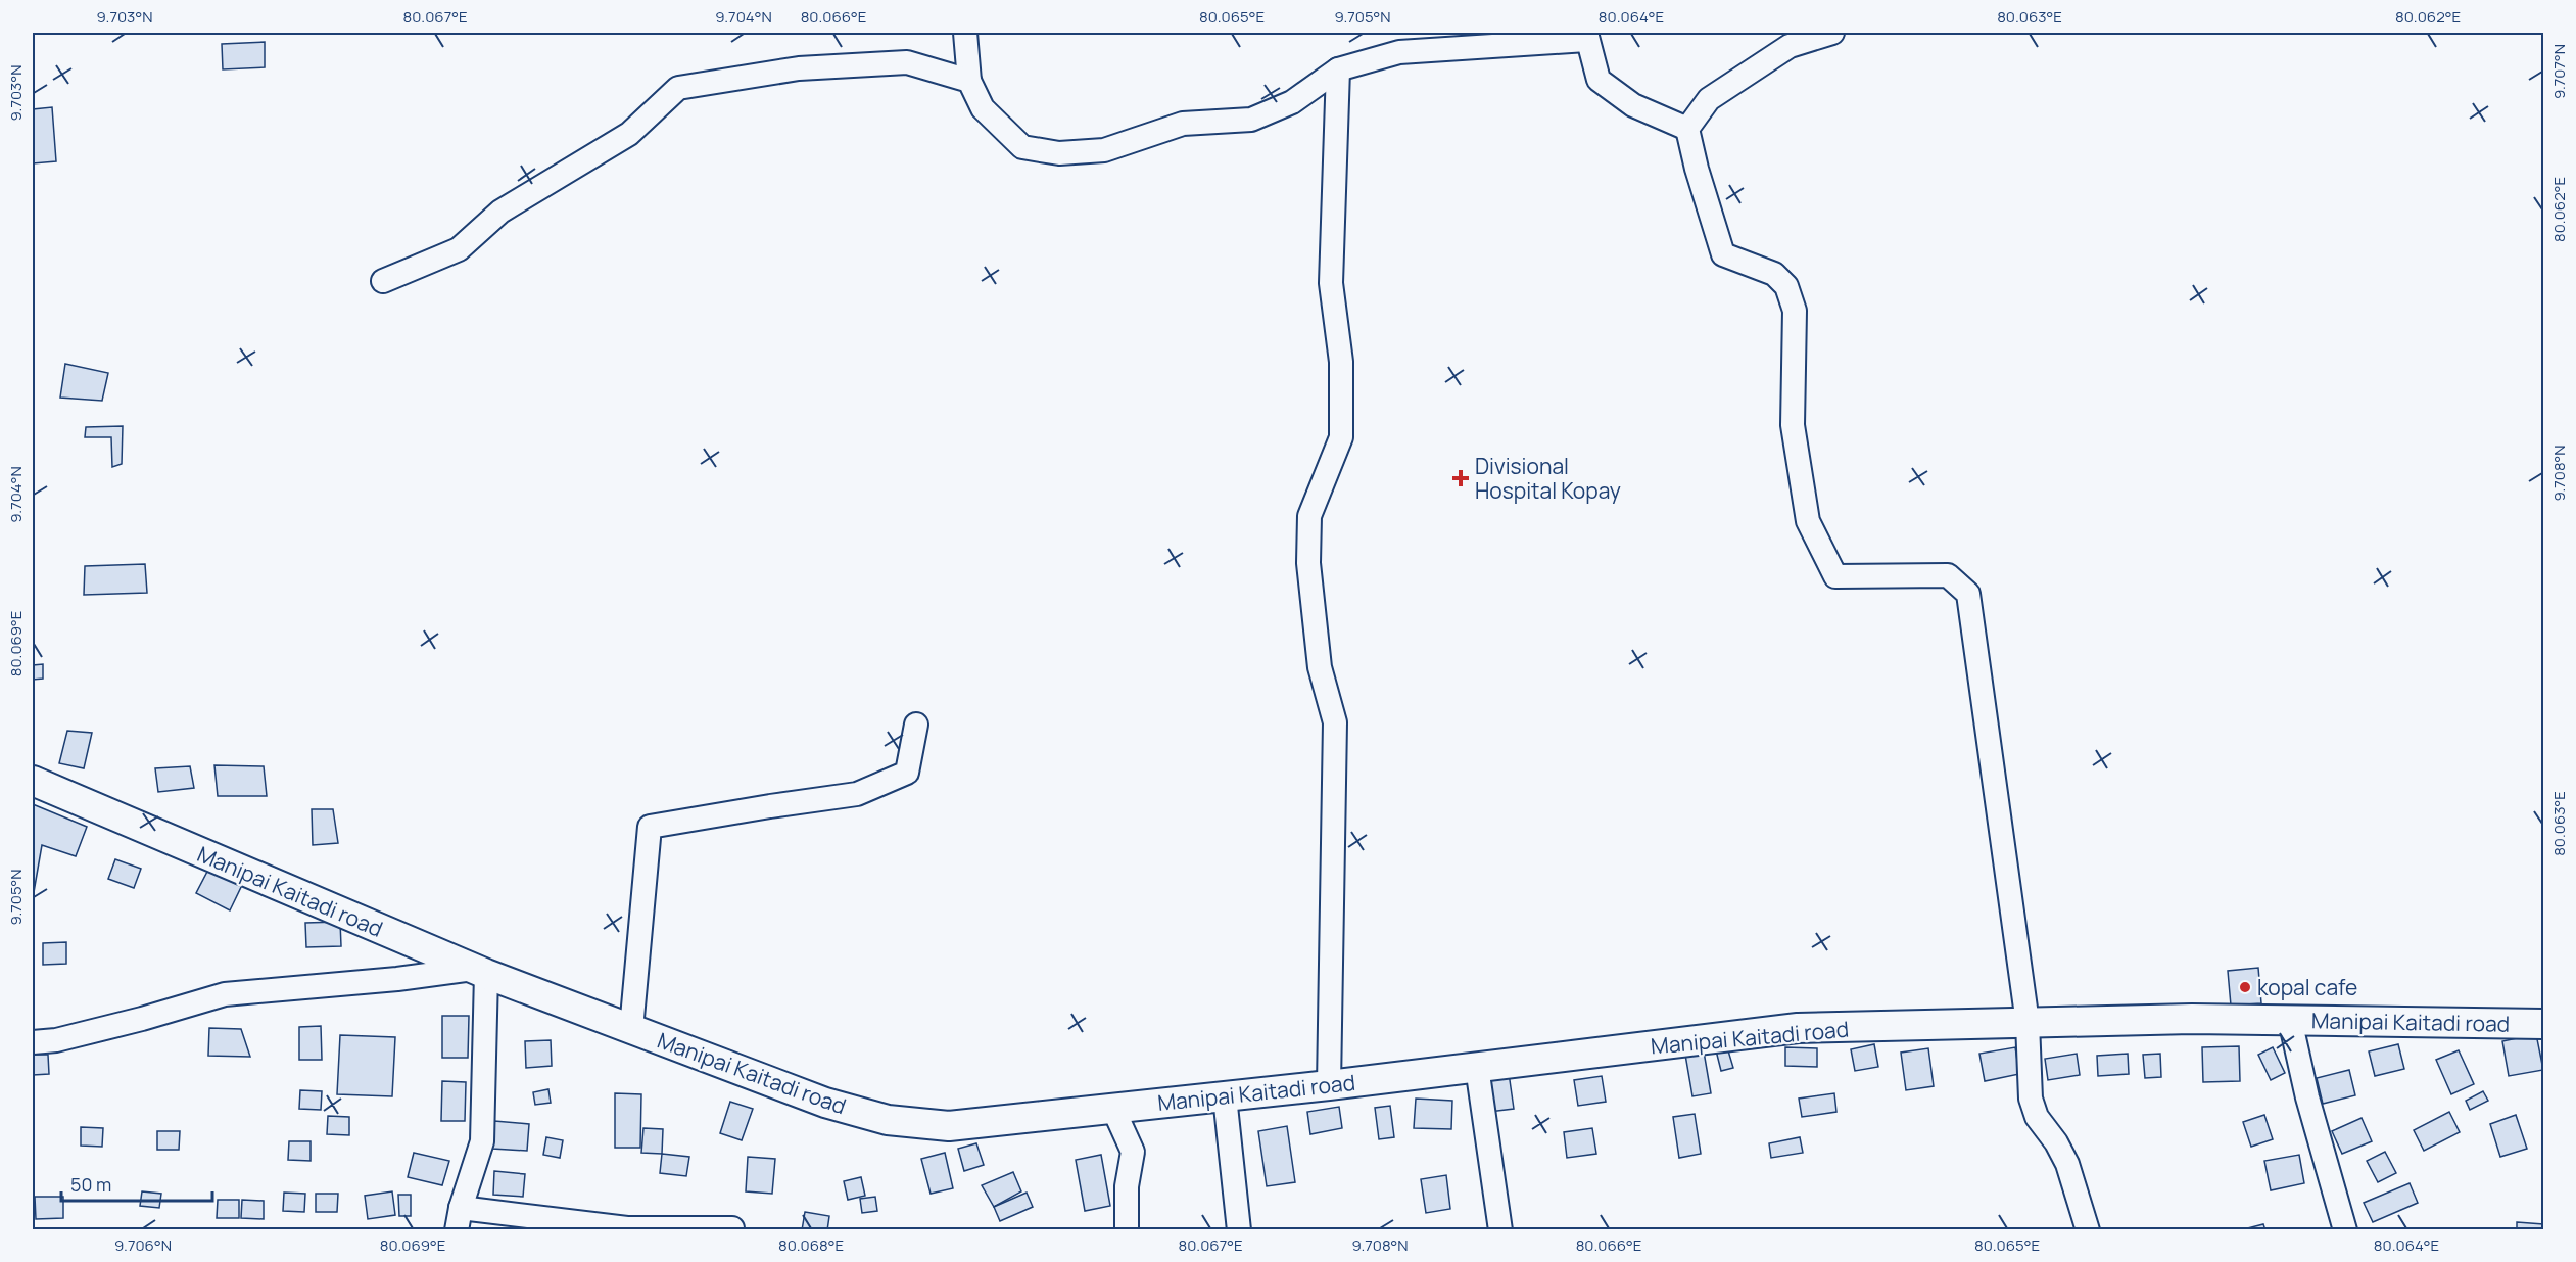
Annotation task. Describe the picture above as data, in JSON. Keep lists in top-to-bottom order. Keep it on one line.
{"streets":{"main road":["Manipai Kaitadi road"]},"places":{"health":["Divisional Hospital Kopay"],"other":["kopal cafe"]},"scale_bar":"50 m","coordinates":["9.703°N","80.067°E","9.704°N","80.066°E","80.065°E","9.705°N","80.064°E","80.063°E","80.062°E","9.707°N","9.708°N","80.069°E","9.706°N","80.068°E"]}
